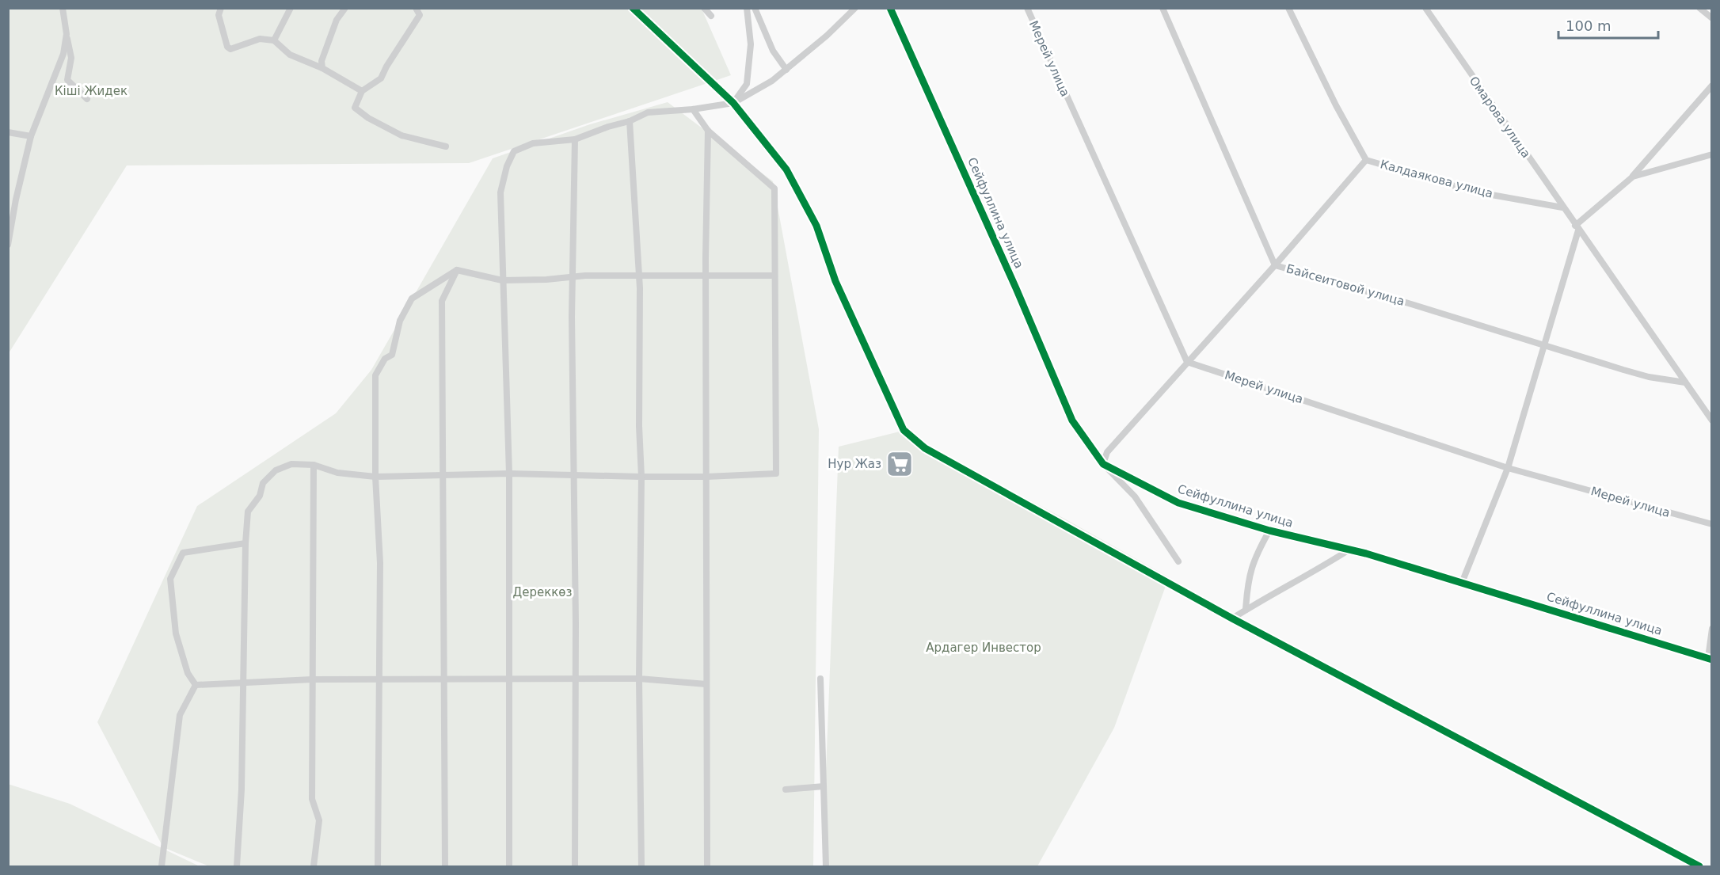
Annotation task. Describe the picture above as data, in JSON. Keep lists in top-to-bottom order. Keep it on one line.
{"streets":{"street":["Мерей улица","Омарова улица","Калдаякова улица","Сейфуллина улица","Байсеитовой улица"]},"crossings":[["Омарова улица","Калдаякова улица"],["Омарова улица","Байсеитовой улица"]],"parks":["Кіші Жидек","Дереккөз","Ардагер Инвестор"],"places":{"supermarket":["Нур Жаз"]},"scale_bar":"100 m"}
